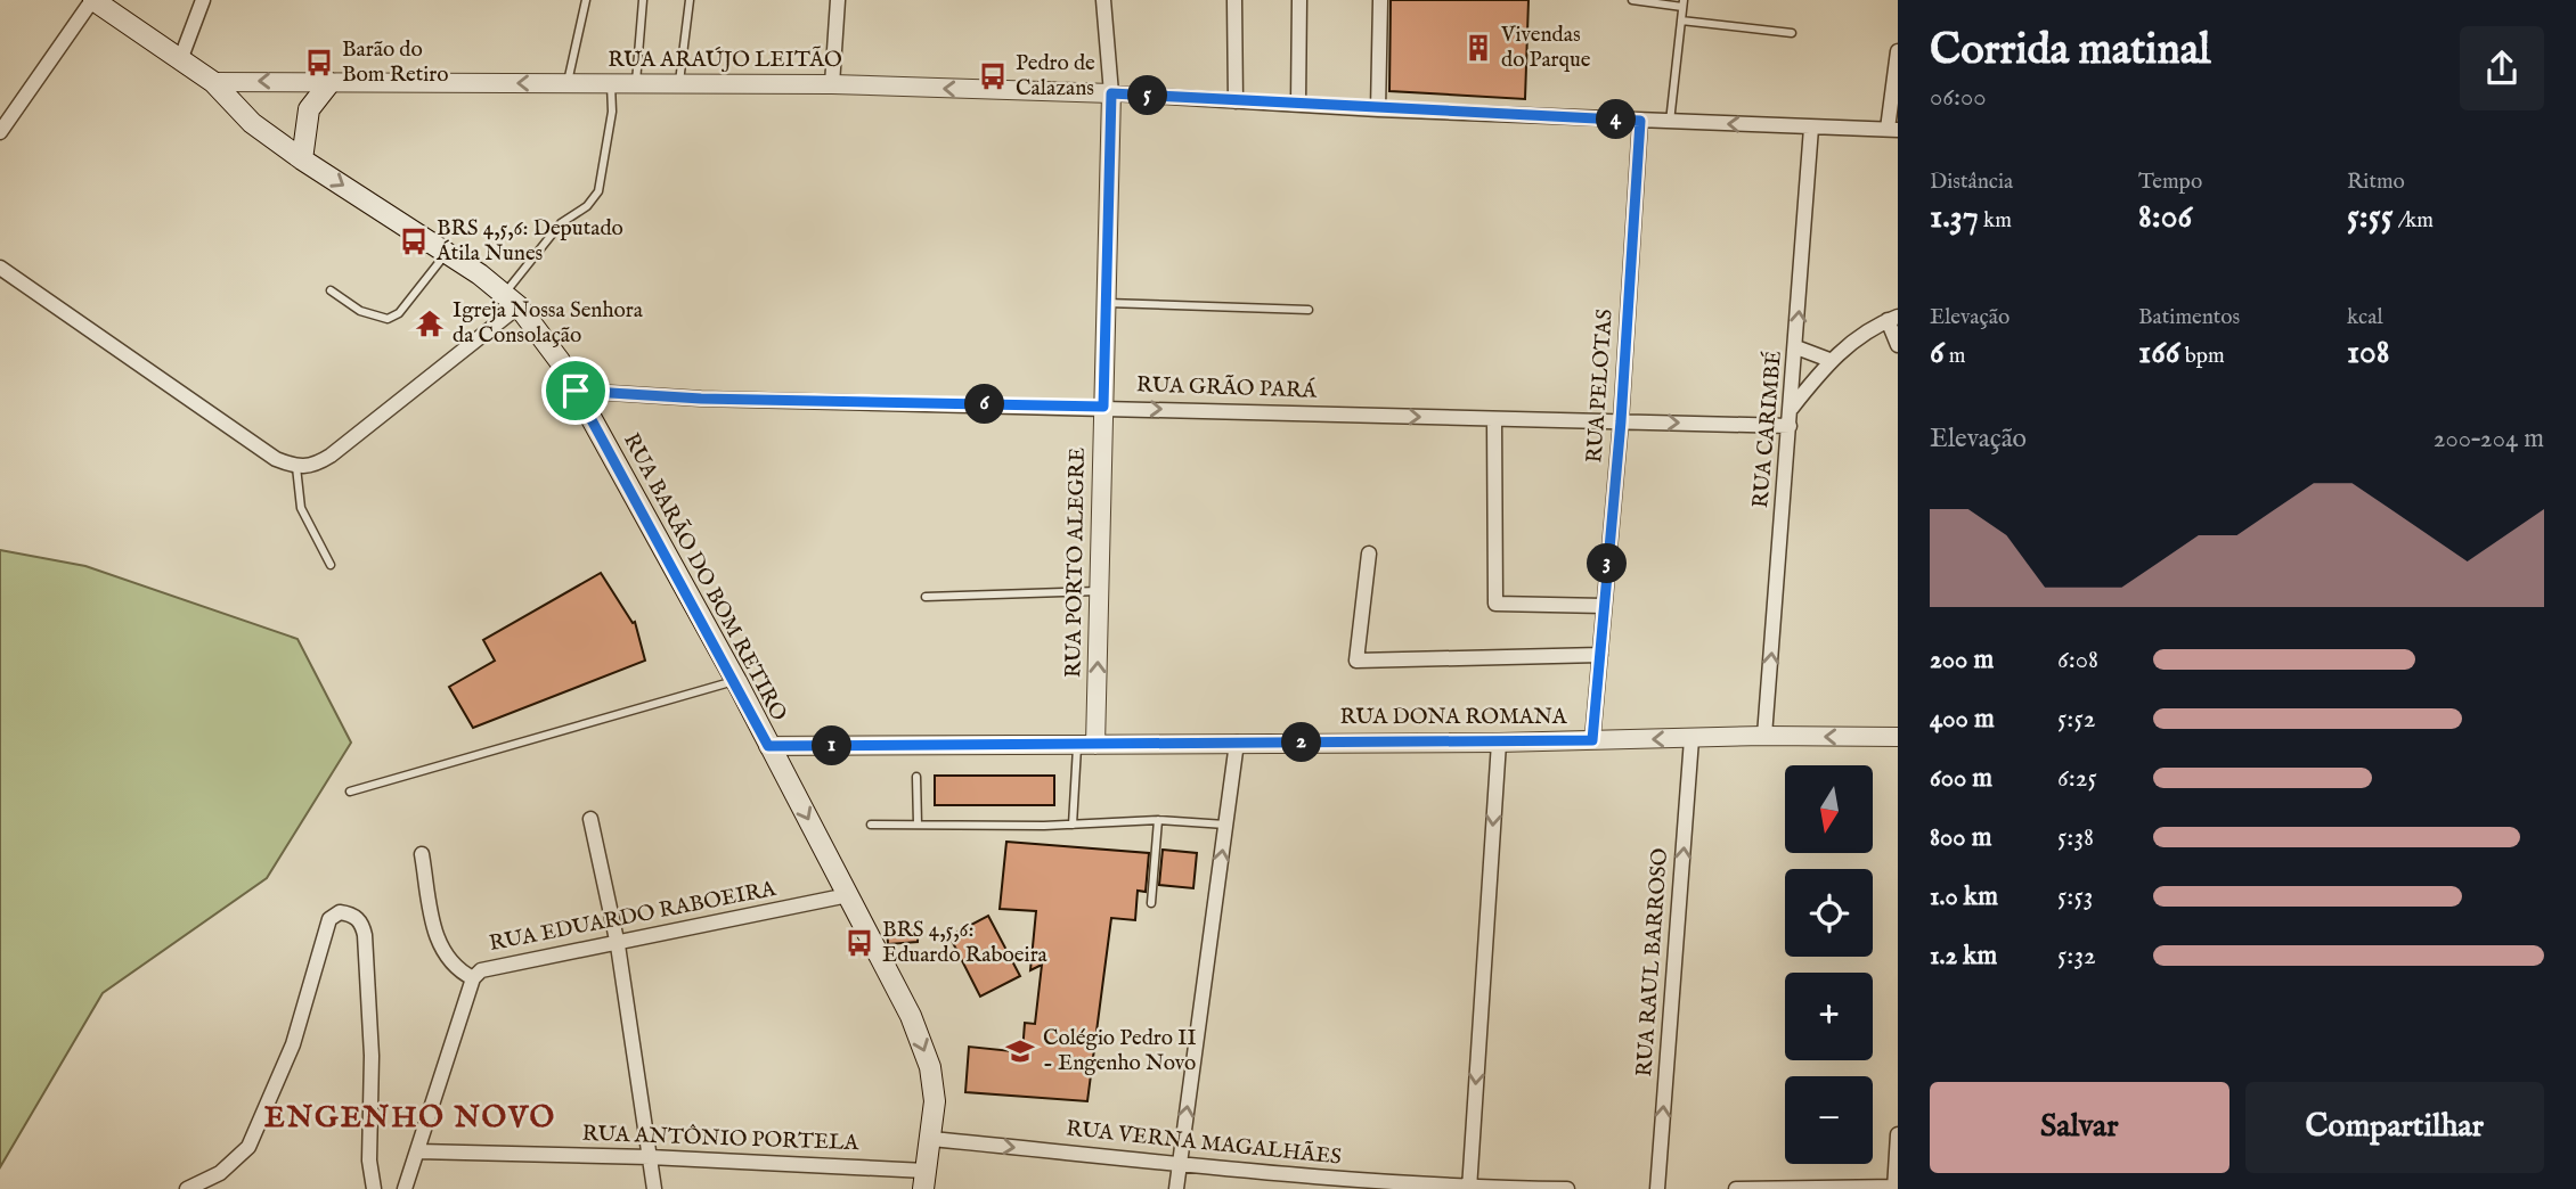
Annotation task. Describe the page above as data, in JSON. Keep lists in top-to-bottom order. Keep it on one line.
{"streets":{"main road":["RUA BARÃO DO BOM RETIRO"],"street":["RUA ARAÚJO LEITÃO","RUA PELOTAS","RUA GRÃO PARÁ","RUA CARIMBÉ","RUA PORTO ALEGRE","RUA DONA ROMANA","RUA EDUARDO RABOEIRA","RUA RAUL BARROSO","RUA ANTÔNIO PORTELA","RUA VERNA MAGALHÃES"]},"crossings":[["RUA ARAÚJO LEITÃO","RUA PELOTAS"],["RUA ARAÚJO LEITÃO","RUA CARIMBÉ"],["RUA ARAÚJO LEITÃO","RUA PORTO ALEGRE"],["RUA ARAÚJO LEITÃO","RUA BARÃO DO BOM RETIRO"],["RUA PELOTAS","RUA GRÃO PARÁ"],["RUA PELOTAS","RUA DONA ROMANA"],["RUA GRÃO PARÁ","RUA CARIMBÉ"],["RUA GRÃO PARÁ","RUA PORTO ALEGRE"],["RUA GRÃO PARÁ","RUA BARÃO DO BOM RETIRO"],["RUA CARIMBÉ","RUA DONA ROMANA"],["RUA PORTO ALEGRE","RUA DONA ROMANA"],["RUA BARÃO DO BOM RETIRO","RUA DONA ROMANA"],["RUA BARÃO DO BOM RETIRO","RUA EDUARDO RABOEIRA"],["RUA BARÃO DO BOM RETIRO","RUA ANTÔNIO PORTELA"],["RUA BARÃO DO BOM RETIRO","RUA VERNA MAGALHÃES"],["RUA DONA ROMANA","RUA RAUL BARROSO"]],"one_way":["RUA ARAÚJO LEITÃO","RUA GRÃO PARÁ","RUA CARIMBÉ","RUA BARÃO DO BOM RETIRO","RUA RAUL BARROSO","RUA VERNA MAGALHÃES"],"districts":["ENGENHO NOVO"],"places":{"building":["Vivendas do Parque"],"bus stop":["Barão do Bom Retiro","Pedro de Calazans","BRS 4,5,6: Deputado Átila Nunes","BRS 4,5,6: Eduardo Raboeira"],"temple":["Igreja Nossa Senhora da Consolação"],"school or university":["Colégio Pedro II - Engenho Novo"]},"north":"bottom","page":{"heading":["Corrida matinal","06:00"],"pins":["5","4","6","3","2","1"],"stats":[["Distância","1.37 km"],["Tempo","8:06"],["Ritmo","5:55 /km"],["Elevação","6 m"],["Batimentos","166 bpm"],["kcal","108"]],"chart":["Elevação","200–204 m"],"list":[{"name":"200 m","note":"6:08"},{"name":"400 m","note":"5:52"},{"name":"600 m","note":"6:25"},{"name":"800 m","note":"5:38"},{"name":"1.0 km","note":"5:53"},{"name":"1.2 km","note":"5:32"}],"map_buttons":["+","−"],"buttons":["Salvar","Compartilhar"]}}
